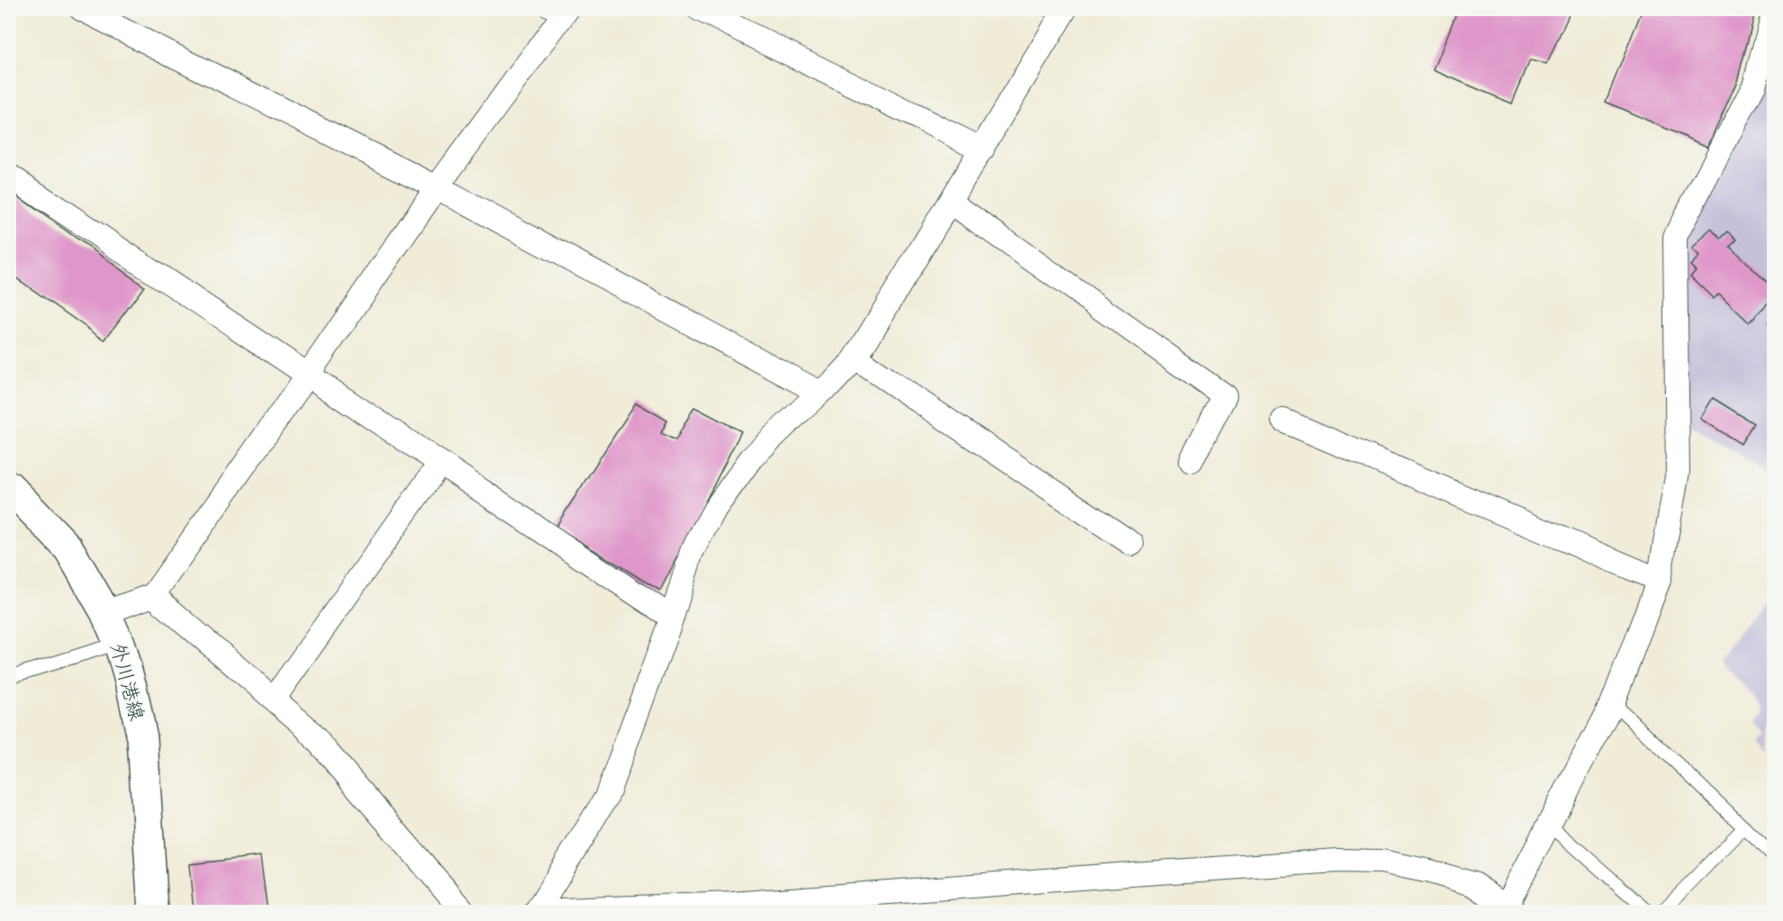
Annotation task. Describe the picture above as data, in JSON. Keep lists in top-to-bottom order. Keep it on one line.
{"streets":{"main road":["外川港線"]}}
